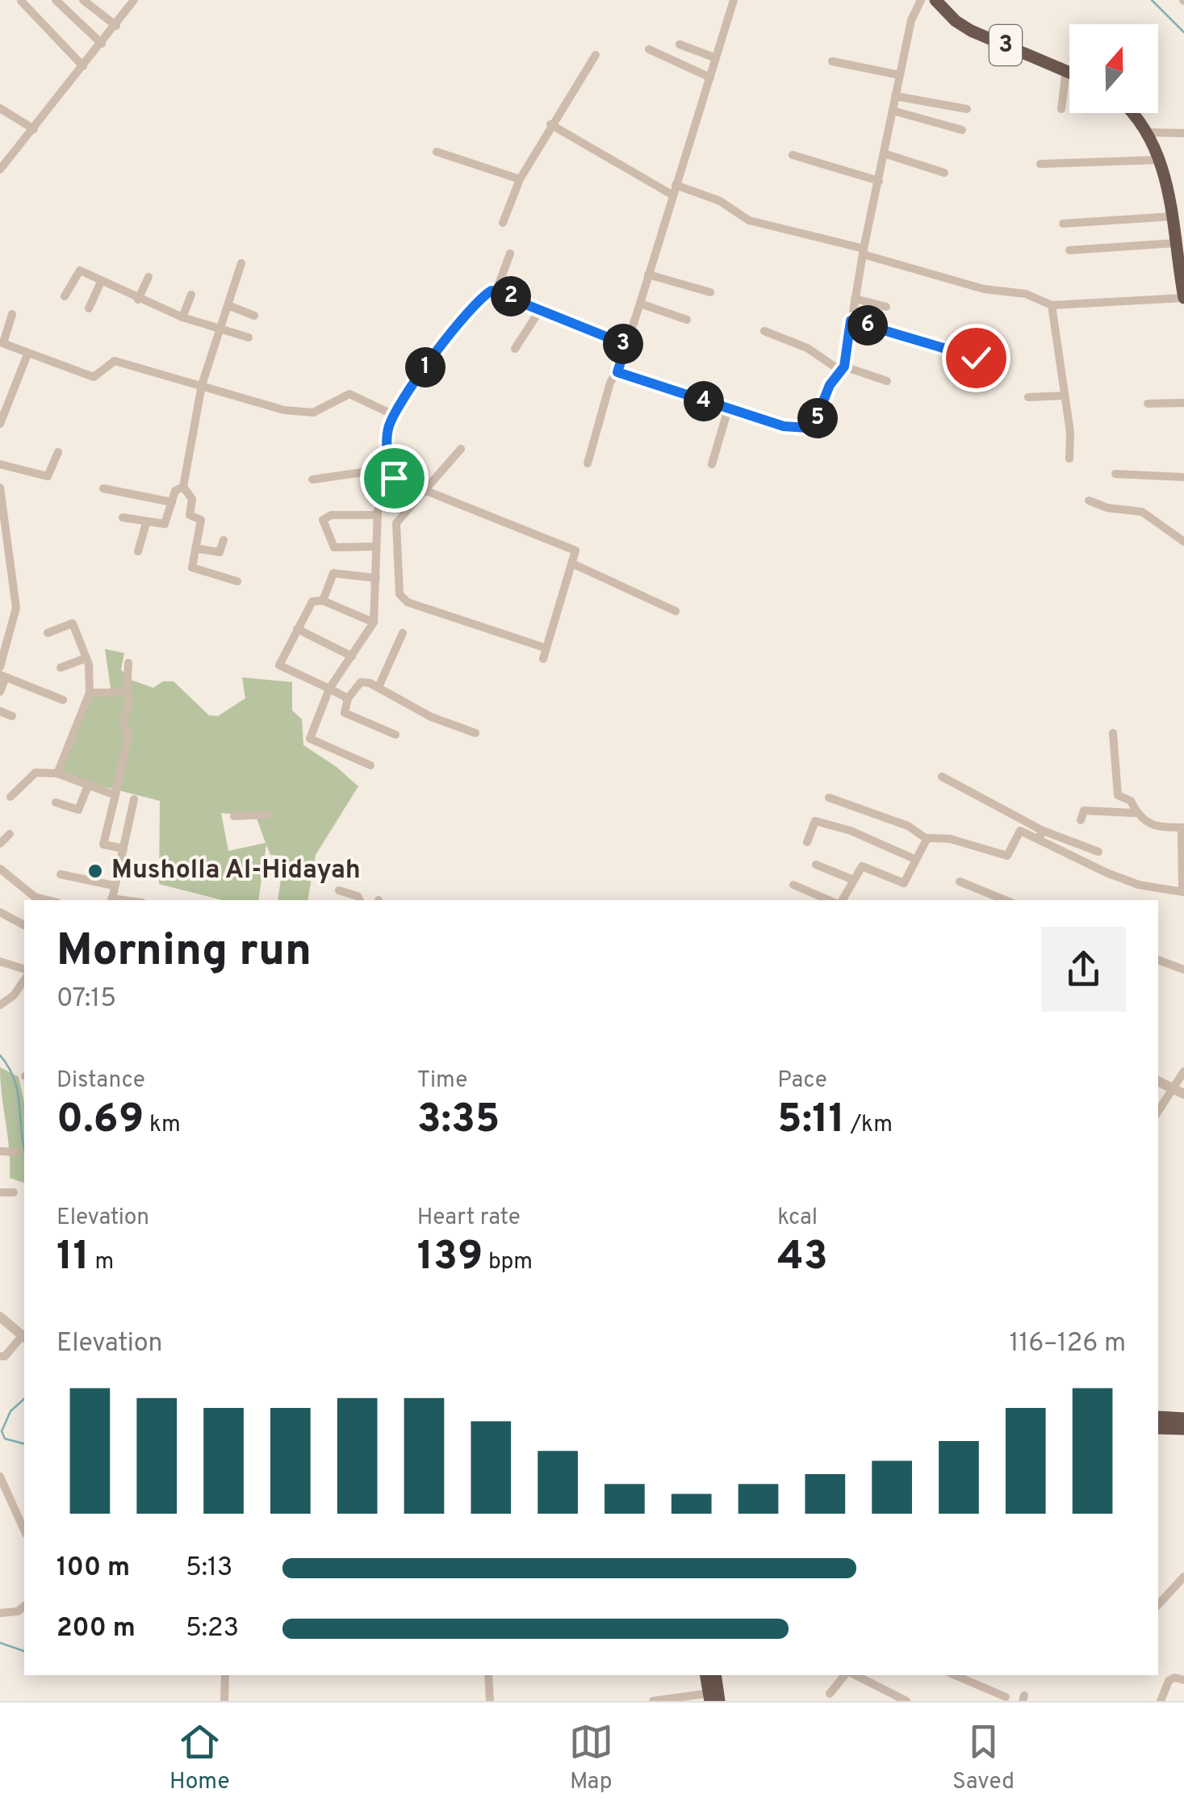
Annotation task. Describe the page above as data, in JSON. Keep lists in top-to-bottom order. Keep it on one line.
{"streets":{"highway":["3"]},"places":["Musholla Al-Hidayah"],"north":"top","page":{"pins":["2","6","3","1","4","5"],"heading":["Morning run","07:15"],"stats":[["Distance","0.69 km"],["Time","3:35"],["Pace","5:11 /km"],["Elevation","11 m"],["Heart rate","139 bpm"],["kcal","43"]],"chart":["Elevation","116–126 m"],"list":[{"name":"100 m","note":"5:13"},{"name":"200 m","note":"5:23"}],"tabs":["Home","Map","Saved"]}}
